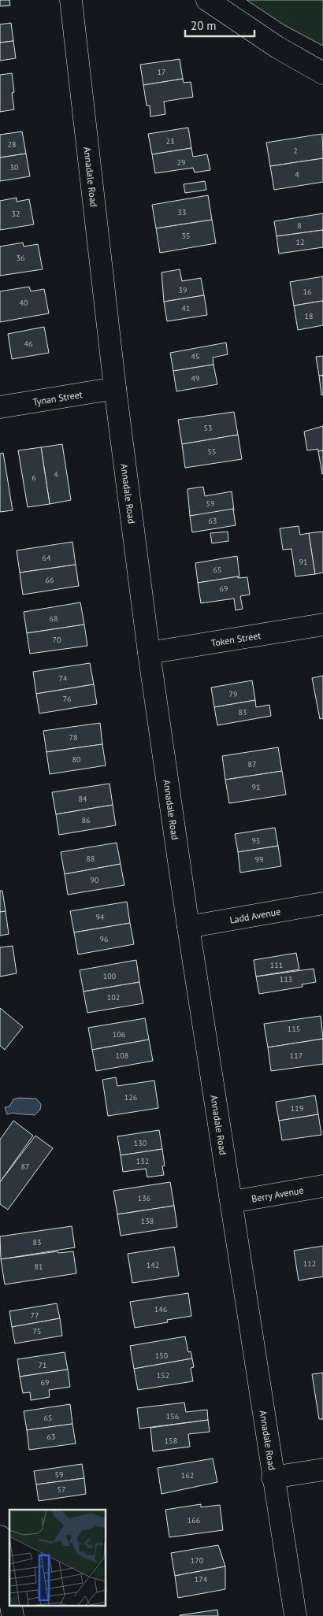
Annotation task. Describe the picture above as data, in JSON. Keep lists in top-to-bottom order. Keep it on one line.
{"streets":{"street":["Annadale Road","Tynan Street","Token Street","Ladd Avenue","Berry Avenue"]},"crossings":[["Annadale Road","Tynan Street"],["Annadale Road","Token Street"],["Annadale Road","Ladd Avenue"],["Annadale Road","Berry Avenue"]],"house_numbers":["17","23","28","2","29","30","4","33","32","8","35","12","36","39","16","40","41","18","46","45","49","53","55","4","6","59","63","64","91","65","66","69","68","70","74","79","76","83","78","80","87","91","84","86","95","88","99","90","94","96","111","100","113","102","115","106","108","117","126","119","130","132","87","136","138","83","112","142","81","146","77","75","150","71","152","69","156","65","63","158","59","162","57","166","170","174"],"scale_bar":"20 m"}
